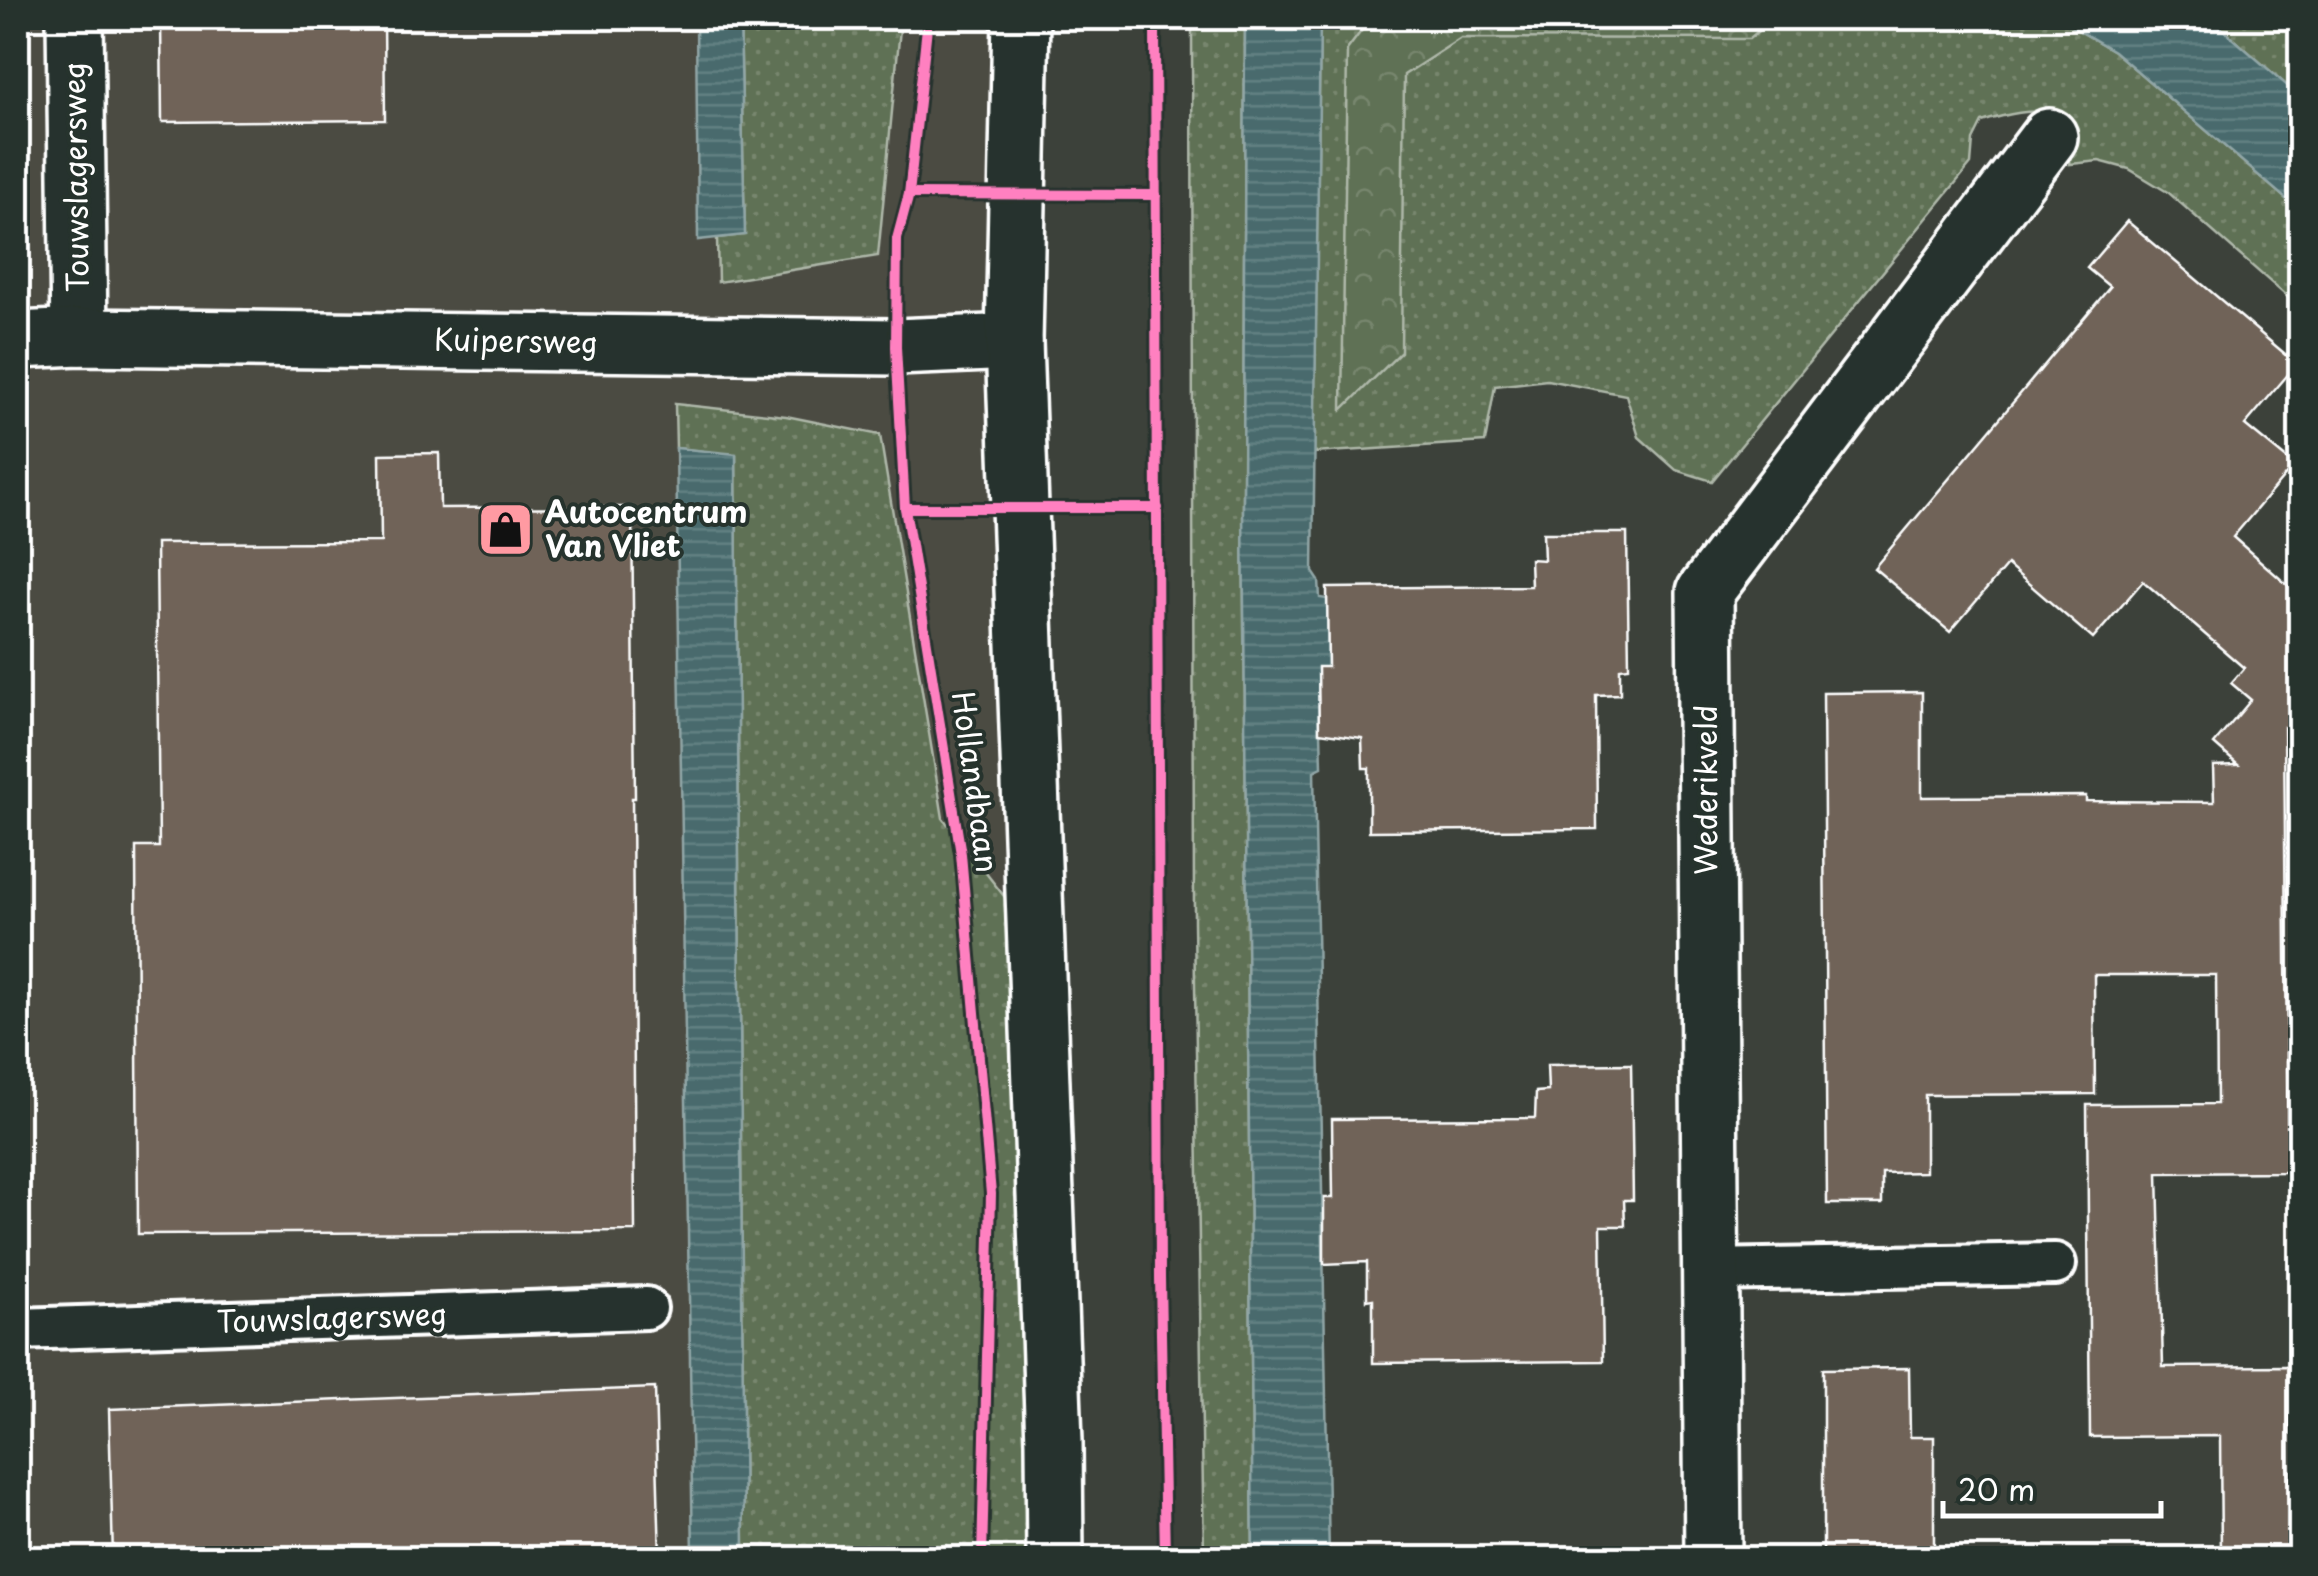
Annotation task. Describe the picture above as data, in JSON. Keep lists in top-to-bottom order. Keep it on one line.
{"streets":{"street":["Touwslagersweg","Kuipersweg","Hollandbaan","Wederikveld"]},"crossings":[["Touwslagersweg","Kuipersweg"],["Kuipersweg","Hollandbaan"]],"places":{"shop":["Autocentrum Van Vliet"]},"scale_bar":"20 m"}
